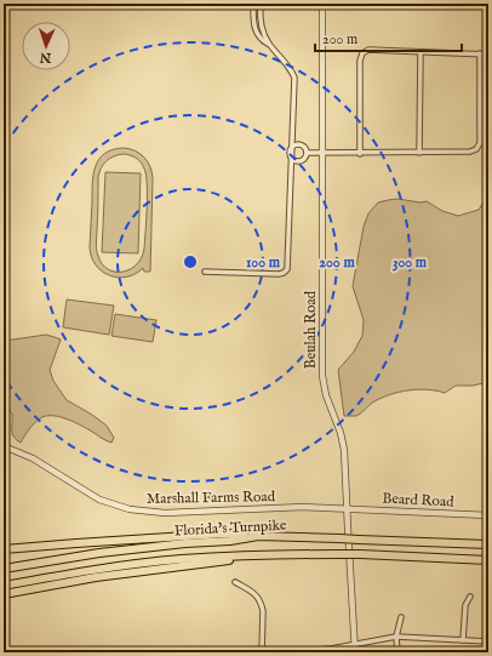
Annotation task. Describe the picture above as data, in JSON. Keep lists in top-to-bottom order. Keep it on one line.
{"streets":{"highway":["Florida's Turnpike"],"street":["Beulah Road","Marshall Farms Road","Beard Road"]},"crossings":[["Beulah Road","Marshall Farms Road"],["Beulah Road","Beard Road"],["Marshall Farms Road","Beard Road"]],"scale_bar":"200 m","north":"bottom","rings":["100 m","200 m","300 m"]}
